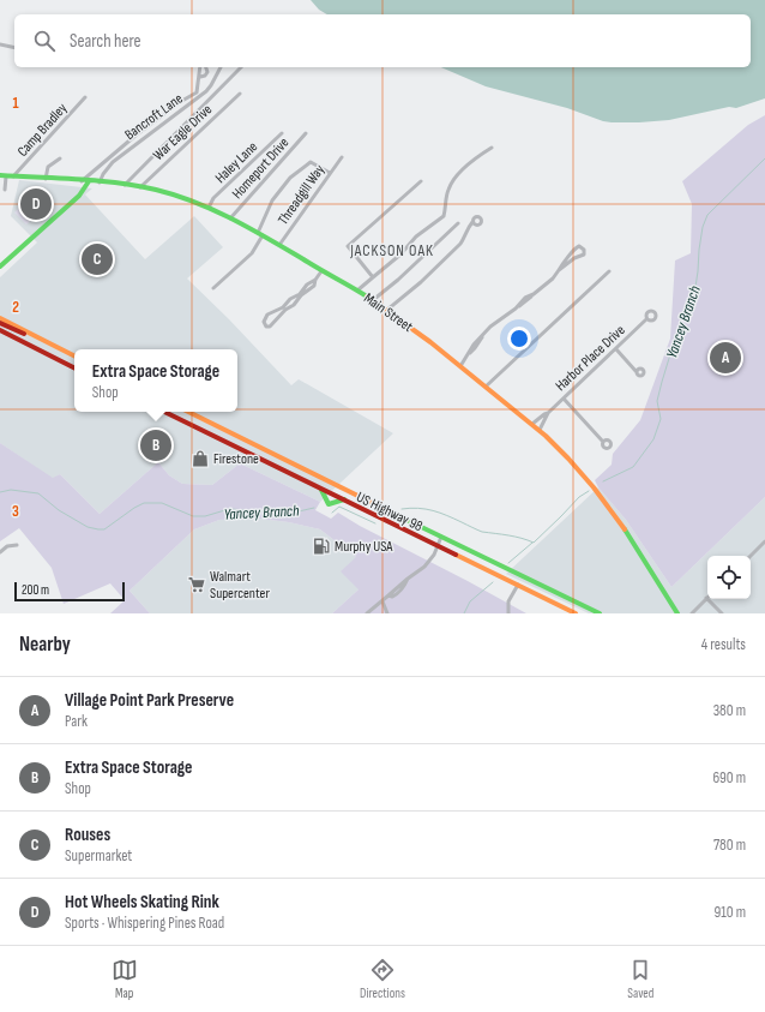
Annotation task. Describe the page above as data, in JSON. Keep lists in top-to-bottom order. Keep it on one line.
{"streets":{"main road":["Main Street","US Highway 98"],"street":["Bancroft Lane","Camp Bradley","War Eagle Drive","Haley Lane","Homeport Drive","Threadgill Way","Harbor Place Drive"]},"crossings":[["Bancroft Lane","Main Street"],["Camp Bradley","Main Street"],["War Eagle Drive","Main Street"],["Haley Lane","Main Street"],["Homeport Drive","Main Street"],["Threadgill Way","Main Street"],["Main Street","Harbor Place Drive"]],"districts":["JACKSON OAK"],"water":["Yancey Branch"],"places":{"shop":["Firestone"],"fuel station":["Murphy USA"],"supermarket":["Walmart Supercenter"]},"scale_bar":"200 m","page":{"search":"Search here","pins":["D","C","A","B"],"popup":["Extra Space Storage","Shop"],"scale":"200 m","heading":["Nearby","4 results"],"list":[{"mark":"A","name":"Village Point Park Preserve","note":"Park","value":"380 m"},{"mark":"B","name":"Extra Space Storage","note":"Shop","value":"690 m"},{"mark":"C","name":"Rouses","note":"Supermarket","value":"780 m"},{"mark":"D","name":"Hot Wheels Skating Rink","note":"Sports · Whispering Pines Road","value":"910 m"}],"nav":["Map","Directions","Saved"]},"grid":{"rows":["1","2","3"]}}
